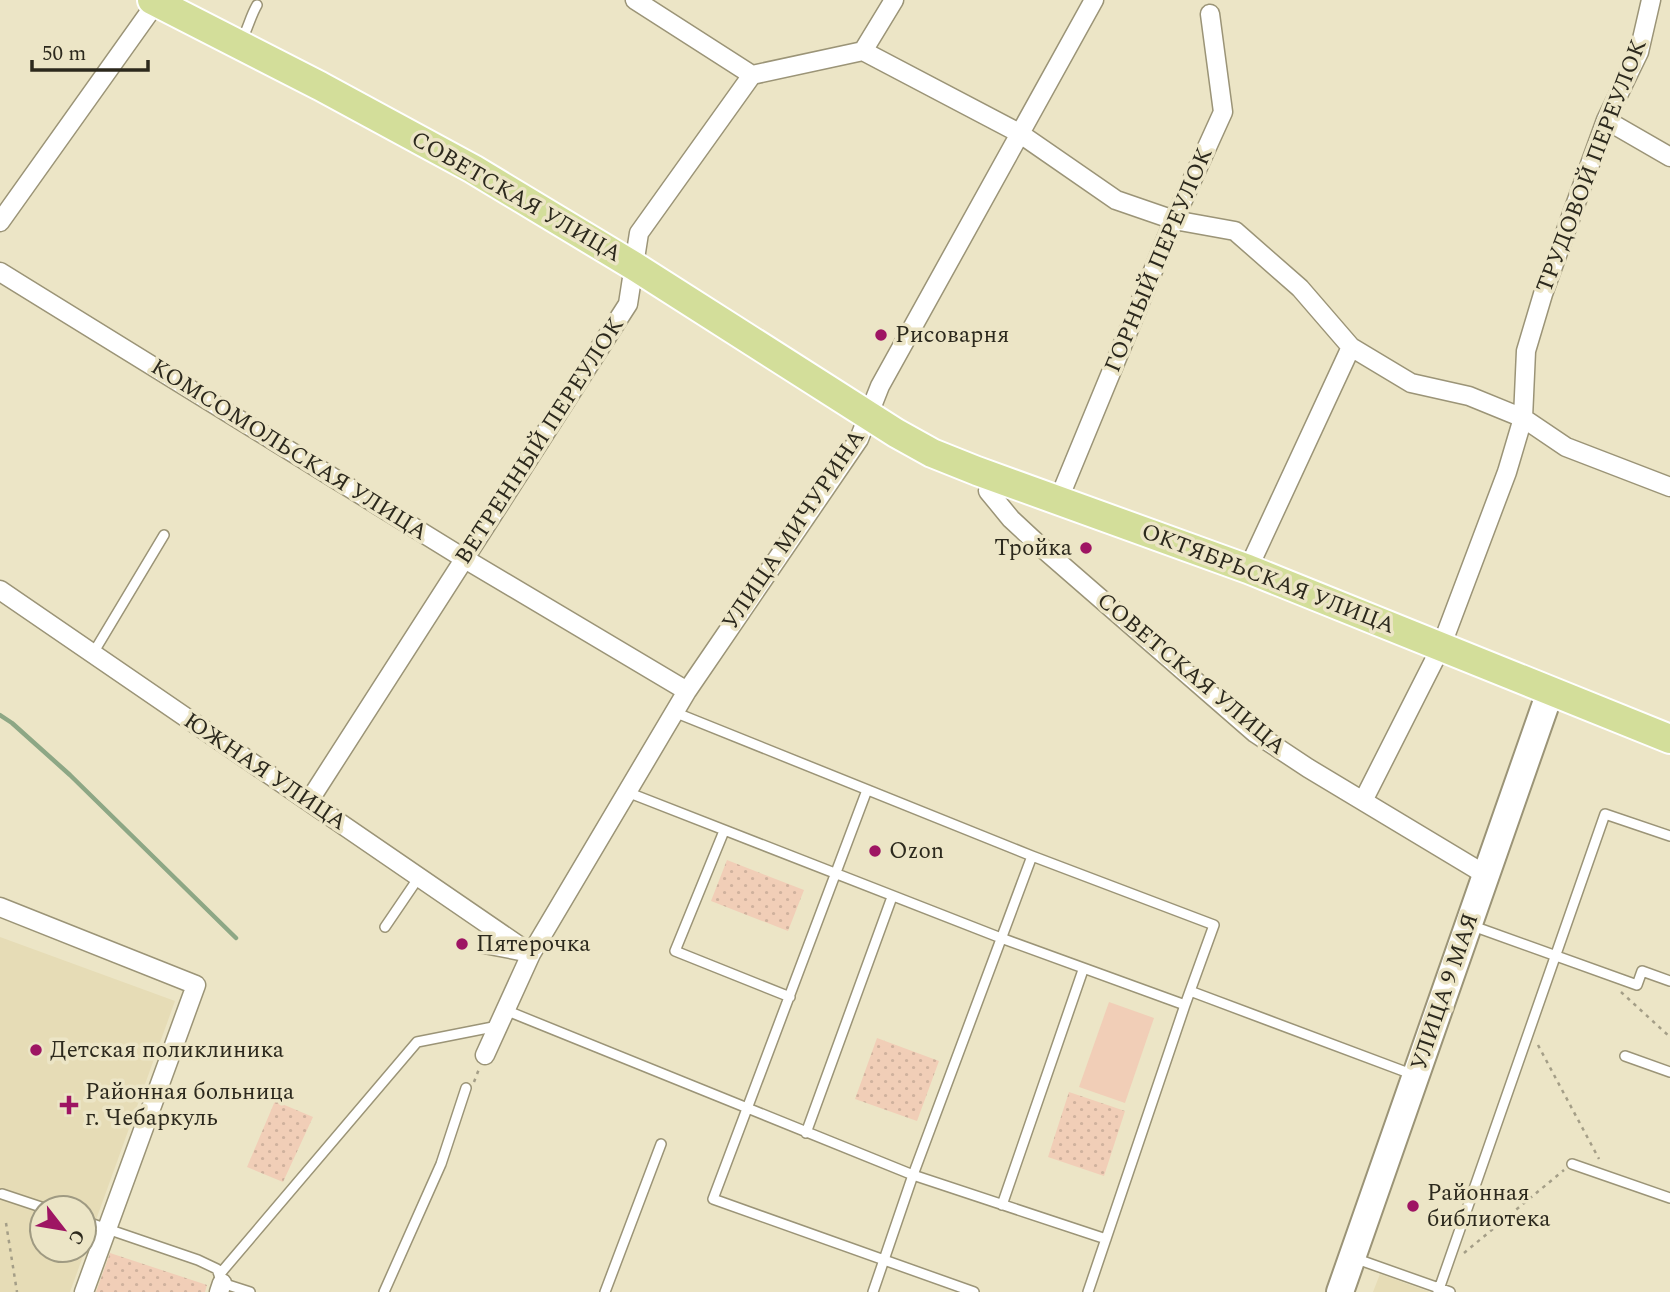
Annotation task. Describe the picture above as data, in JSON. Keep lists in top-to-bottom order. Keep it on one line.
{"streets":{"main road":["СОВЕТСКАЯ УЛИЦА","ОКТЯБРЬСКАЯ УЛИЦА","УЛИЦА 9 МАЯ"],"street":["ТРУДОВОЙ ПЕРЕУЛОК","ГОРНЫЙ ПЕРЕУЛОК","ВЕТРЕННЫЙ ПЕРЕУЛОК","КОМСОМОЛЬСКАЯ УЛИЦА","УЛИЦА МИЧУРИНА","ЮЖНАЯ УЛИЦА"]},"crossings":[["ТРУДОВОЙ ПЕРЕУЛОК","СОВЕТСКАЯ УЛИЦА"],["ТРУДОВОЙ ПЕРЕУЛОК","ОКТЯБРЬСКАЯ УЛИЦА"],["СОВЕТСКАЯ УЛИЦА","ВЕТРЕННЫЙ ПЕРЕУЛОК"],["СОВЕТСКАЯ УЛИЦА","УЛИЦА МИЧУРИНА"],["СОВЕТСКАЯ УЛИЦА","ОКТЯБРЬСКАЯ УЛИЦА"],["СОВЕТСКАЯ УЛИЦА","УЛИЦА 9 МАЯ"],["ГОРНЫЙ ПЕРЕУЛОК","ОКТЯБРЬСКАЯ УЛИЦА"],["ВЕТРЕННЫЙ ПЕРЕУЛОК","КОМСОМОЛЬСКАЯ УЛИЦА"],["ВЕТРЕННЫЙ ПЕРЕУЛОК","ЮЖНАЯ УЛИЦА"],["КОМСОМОЛЬСКАЯ УЛИЦА","УЛИЦА МИЧУРИНА"],["УЛИЦА МИЧУРИНА","ОКТЯБРЬСКАЯ УЛИЦА"],["УЛИЦА МИЧУРИНА","ЮЖНАЯ УЛИЦА"],["ОКТЯБРЬСКАЯ УЛИЦА","УЛИЦА 9 МАЯ"]],"places":{"other":["Рисоварня","Тройка","Ozon","Пятерочка","Детская поликлиника","Районная библиотека"],"health":["Районная больница г. Чебаркуль"]},"scale_bar":"50 m","north":"bottom right"}
